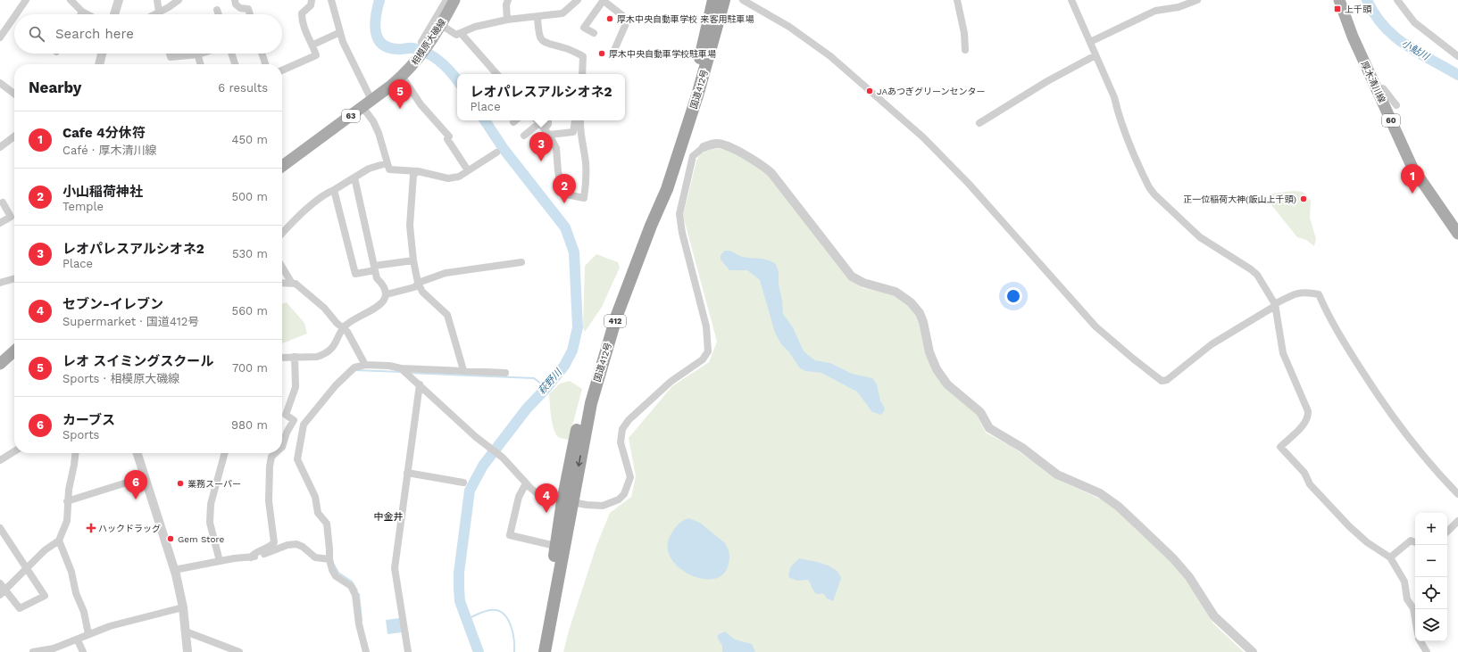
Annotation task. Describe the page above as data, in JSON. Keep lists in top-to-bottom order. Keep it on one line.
{"streets":{"highway":["国道412号","412"],"main road":["相模原大磯線","厚木清川線","63","60"]},"districts":["中金井"],"water":["小鮎川","萩野川"],"places":{"transit":["上千頭"],"other":["厚木中央自動車学校 来客用駐車場","厚木中央自動車学校駐車場","JAあつぎグリーンセンター","正一位稲荷大神(飯山上千頭)","業務スーパー","Gem Store"],"health":["ハックドラッグ"]},"page":{"search":"Search here","heading":["Nearby","6 results"],"popup":["レオパレスアルシオネ2","Place"],"pins":["5","3","1","2","6","4"],"list":[{"mark":"1","name":"Cafe 4分休符","note":"Café · 厚木清川線","value":"450 m"},{"mark":"2","name":"小山稲荷神社","note":"Temple","value":"500 m"},{"mark":"3","name":"レオパレスアルシオネ2","note":"Place","value":"530 m"},{"mark":"4","name":"セブン-イレブン","note":"Supermarket · 国道412号","value":"560 m"},{"mark":"5","name":"レオ スイミングスクール","note":"Sports · 相模原大磯線","value":"700 m"},{"mark":"6","name":"カーブス","note":"Sports","value":"980 m"}],"map_buttons":["+","−"]}}
